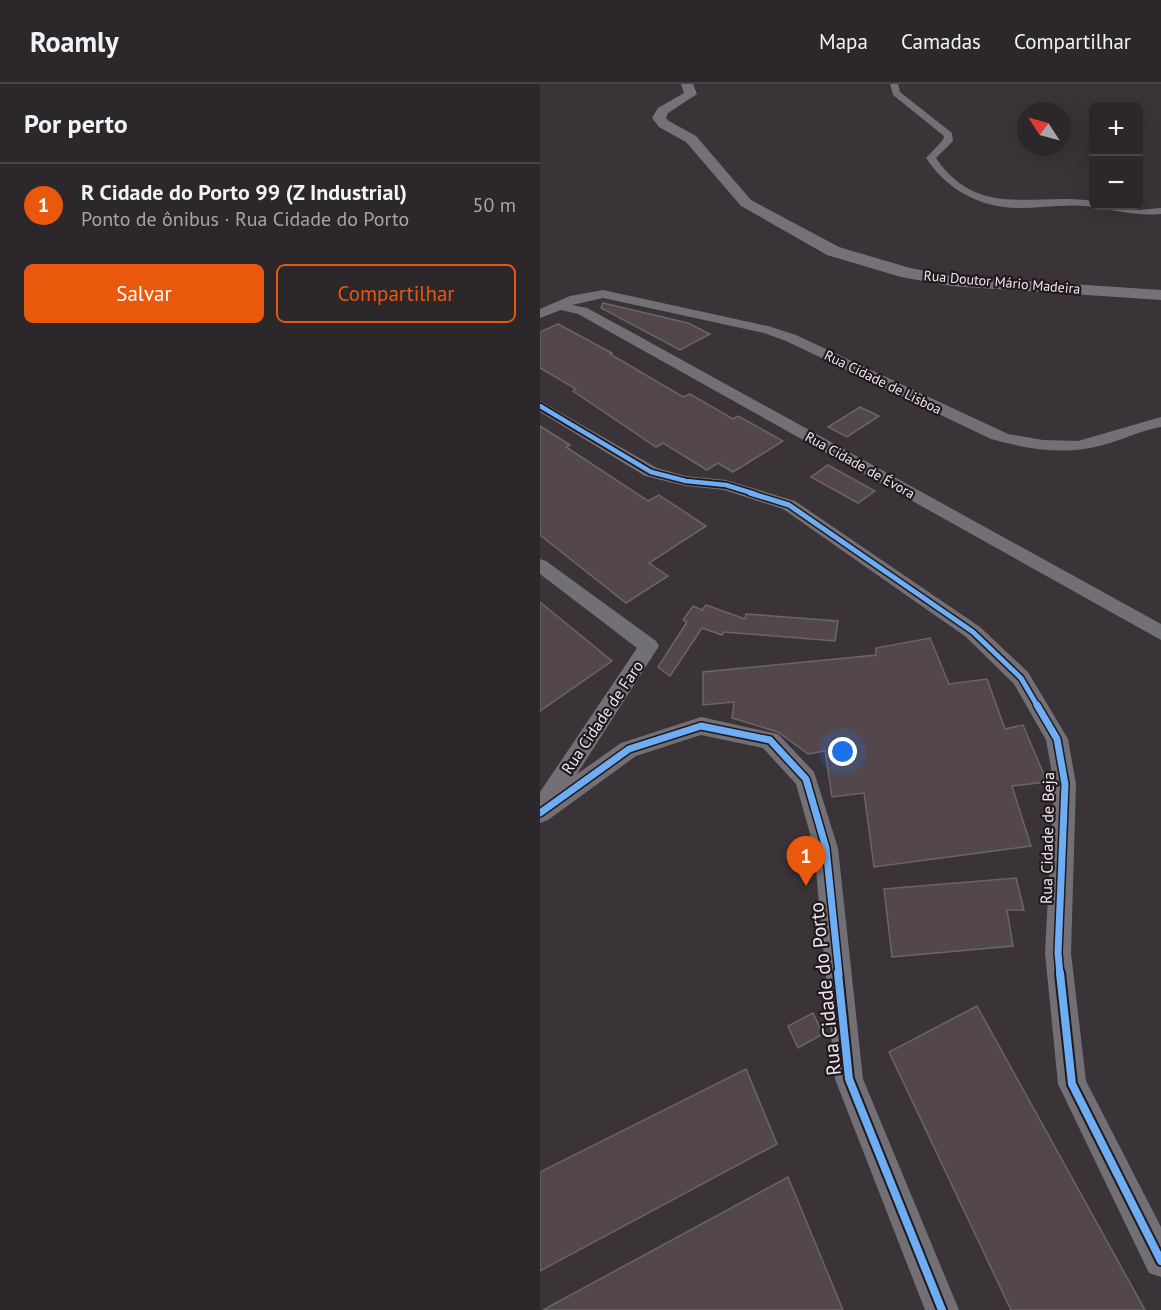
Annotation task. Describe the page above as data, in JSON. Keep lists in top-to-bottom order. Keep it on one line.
{"streets":{"main road":["Rua Doutor Mário Madeira"],"street":["Rua Cidade de Lisboa","Rua Cidade de Évora","Rua Cidade de Faro","Rua Cidade de Beja","Rua Cidade do Porto"]},"crossings":[["Rua Cidade de Lisboa","Rua Cidade de Évora"],["Rua Cidade de Faro","Rua Cidade do Porto"]],"north":"top left","page":{"header":"Roamly","nav":["Mapa","Camadas","Compartilhar"],"heading":"Por perto","map_buttons":["+","−"],"list":[{"mark":"1","name":"R Cidade do Porto 99 (Z Industrial)","note":"Ponto de ônibus · Rua Cidade do Porto","value":"50 m"}],"buttons":["Salvar","Compartilhar"],"pins":"1"}}
